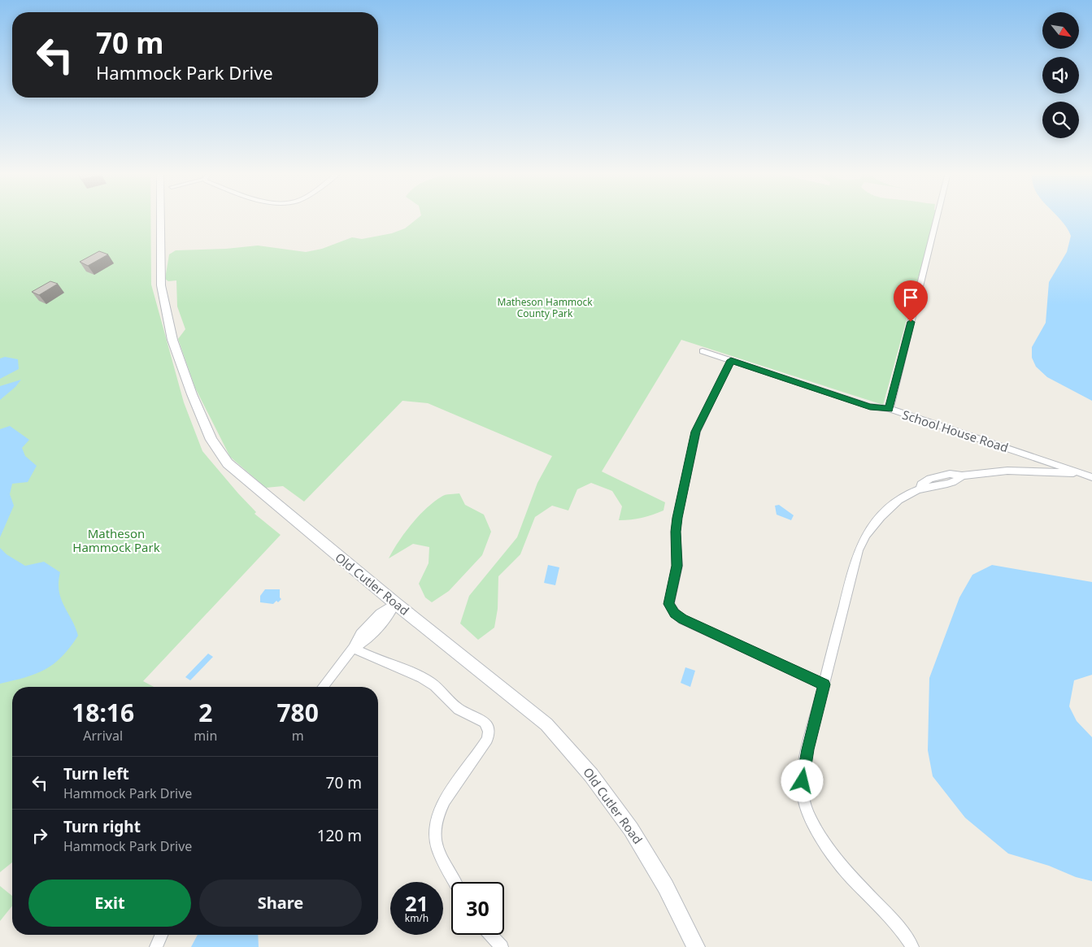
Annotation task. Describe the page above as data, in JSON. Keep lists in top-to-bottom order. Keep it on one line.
{"streets":{"main road":["Old Cutler Road"],"street":["School House Road"]},"parks":["Matheson Hammock County Park","Matheson Hammock Park"],"north":"bottom right","page":{"turn":["70 m","Hammock Park Drive"],"eta":["18:16","Arrival","2","min","780","m"],"list":[{"name":"Turn left","note":"Hammock Park Drive","value":"70 m"},{"name":"Turn right","note":"Hammock Park Drive","value":"120 m"}],"buttons":["Exit","Share"],"speed":"21 km/h","limit":"30"}}
